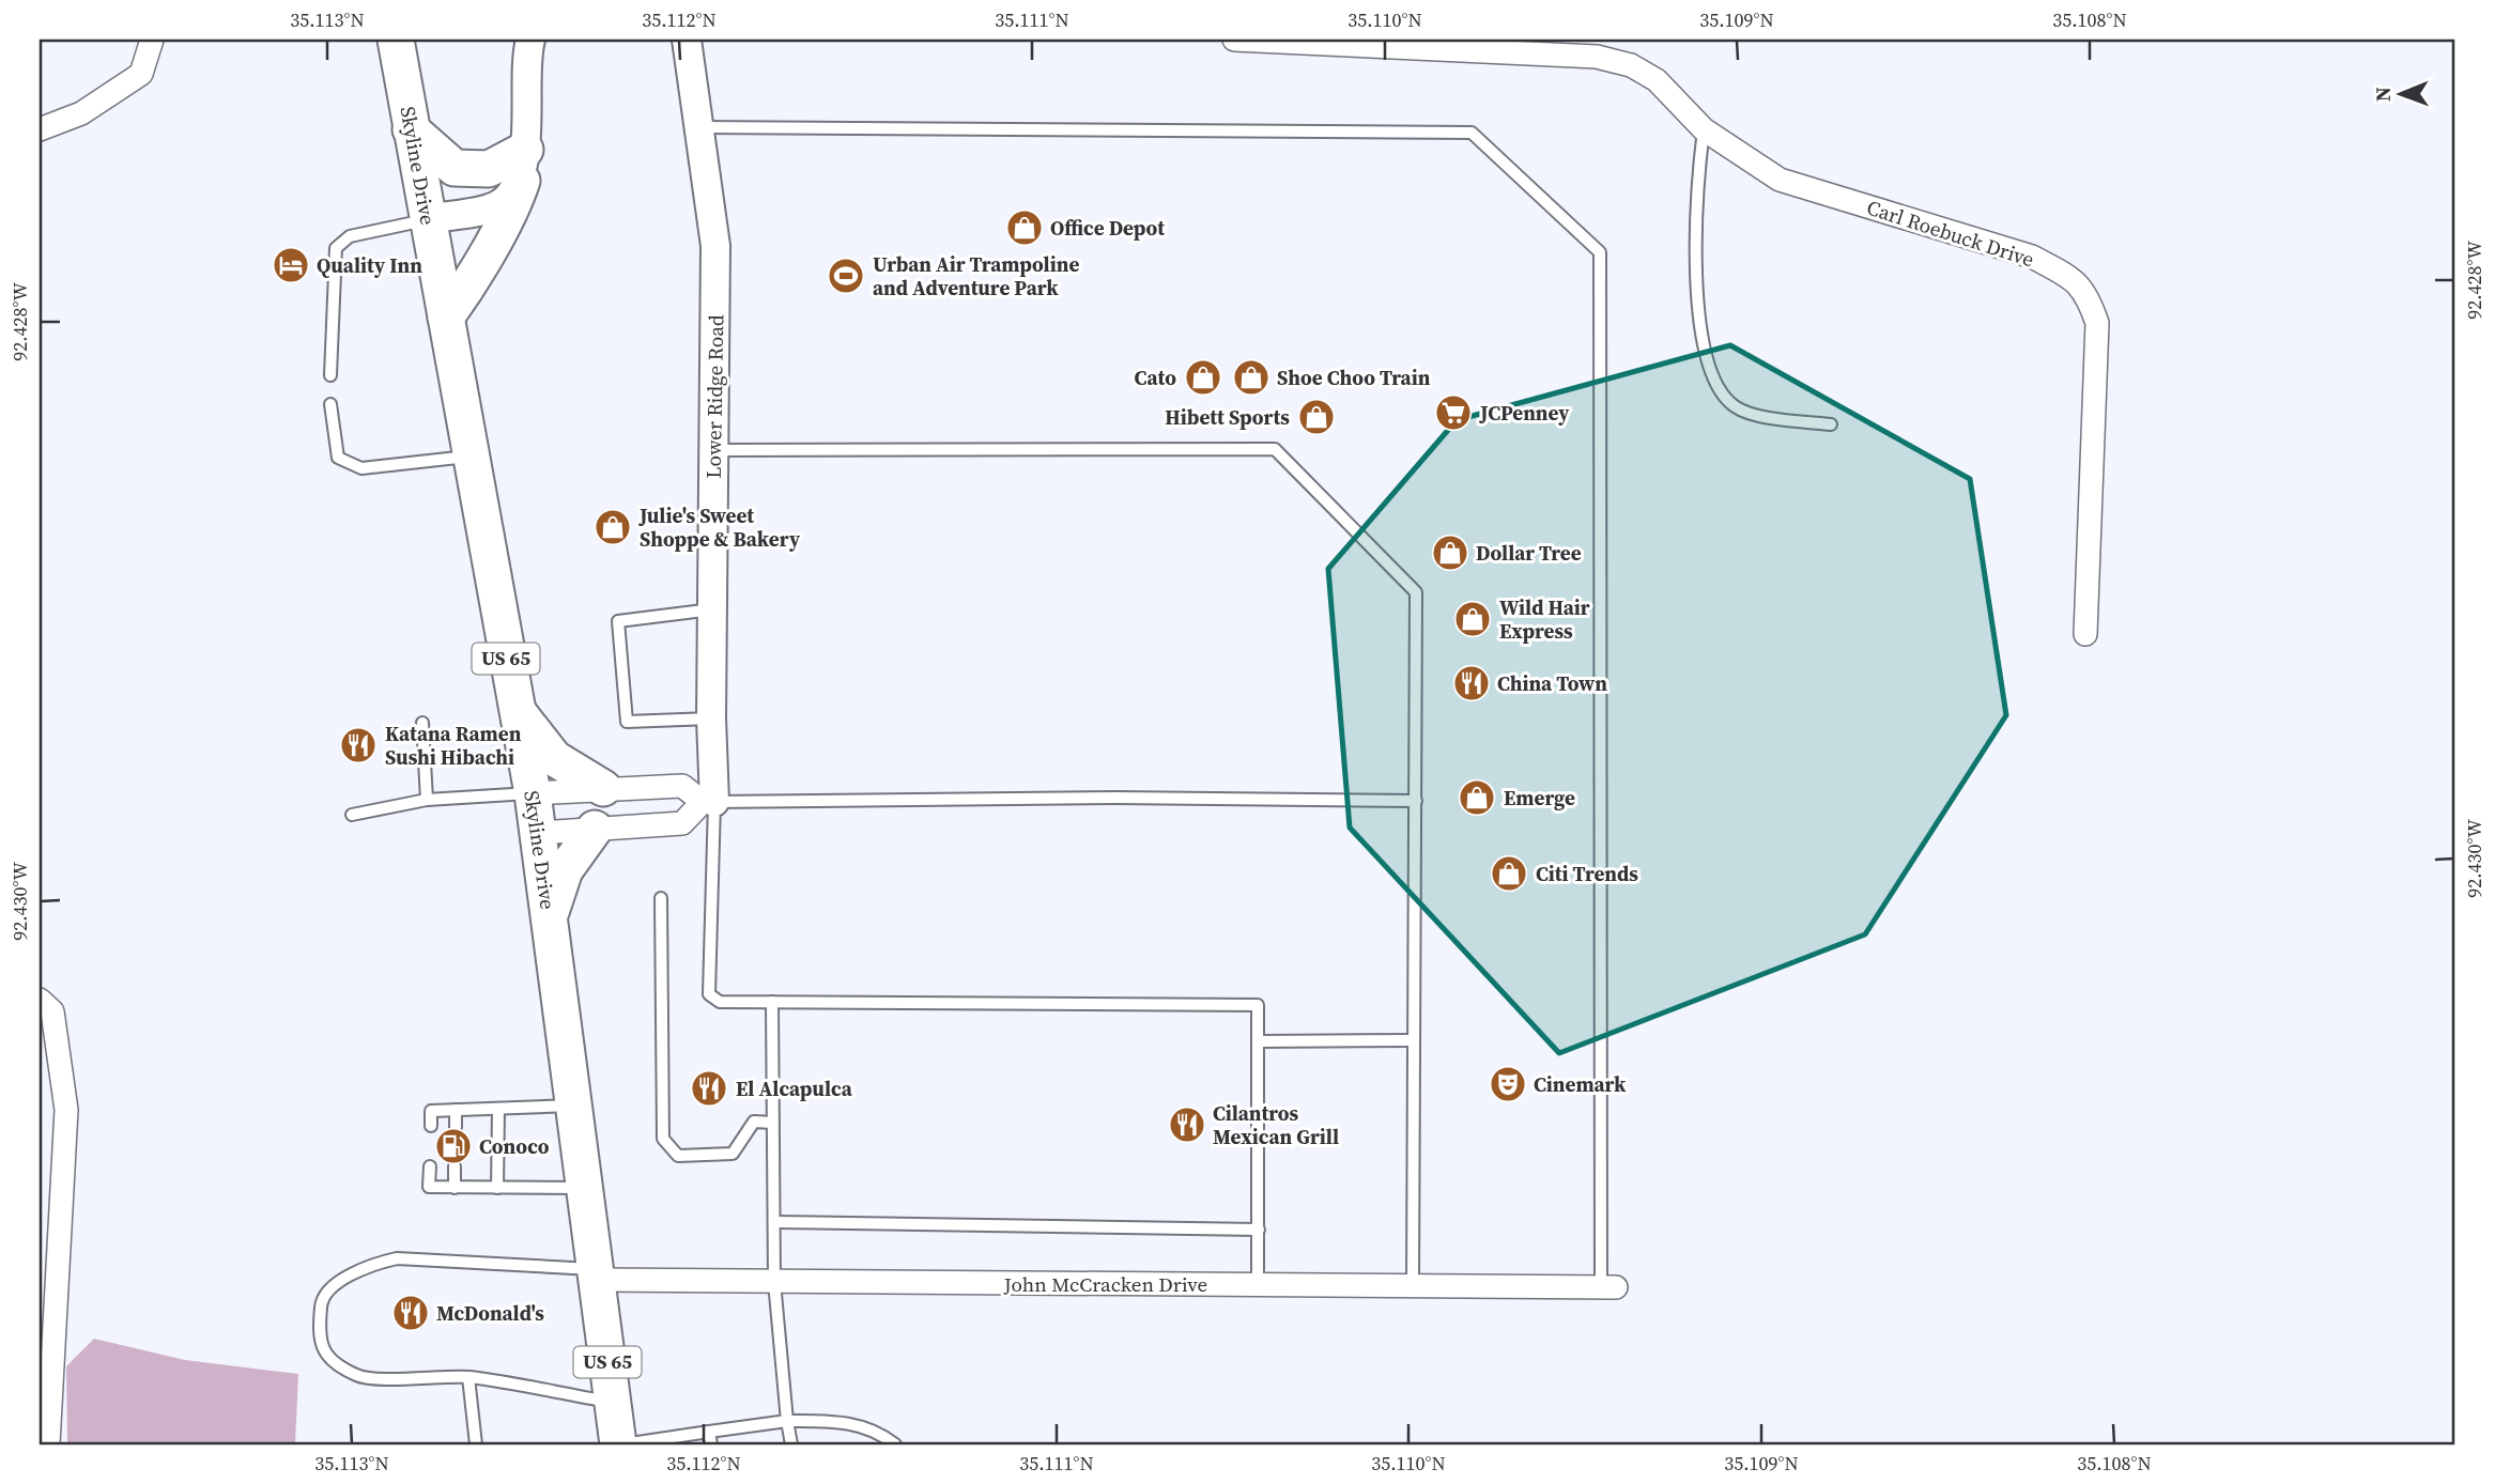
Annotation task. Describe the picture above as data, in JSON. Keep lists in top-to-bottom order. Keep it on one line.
{"streets":{"highway":["Skyline Drive","US 65"],"street":["Carl Roebuck Drive","Lower Ridge Road","John McCracken Drive"]},"crossings":[["Skyline Drive","John McCracken Drive"]],"places":{"shop":["Office Depot","Cato","Shoe Choo Train","Hibett Sports","Julie's Sweet Shoppe & Bakery","Dollar Tree","Wild Hair Express","Emerge","Citi Trends"],"hotel":["Quality Inn"],"sports":["Urban Air Trampoline and Adventure Park"],"supermarket":["JCPenney"],"restaurant":["China Town","Katana Ramen Sushi Hibachi","El Alcapulca","Cilantros Mexican Grill","McDonald's"],"theatre":["Cinemark"],"fuel station":["Conoco"]},"north":"left","coordinates":["35.113°N","35.112°N","35.111°N","35.110°N","35.109°N","35.108°N","92.428°W","92.430°W"]}
